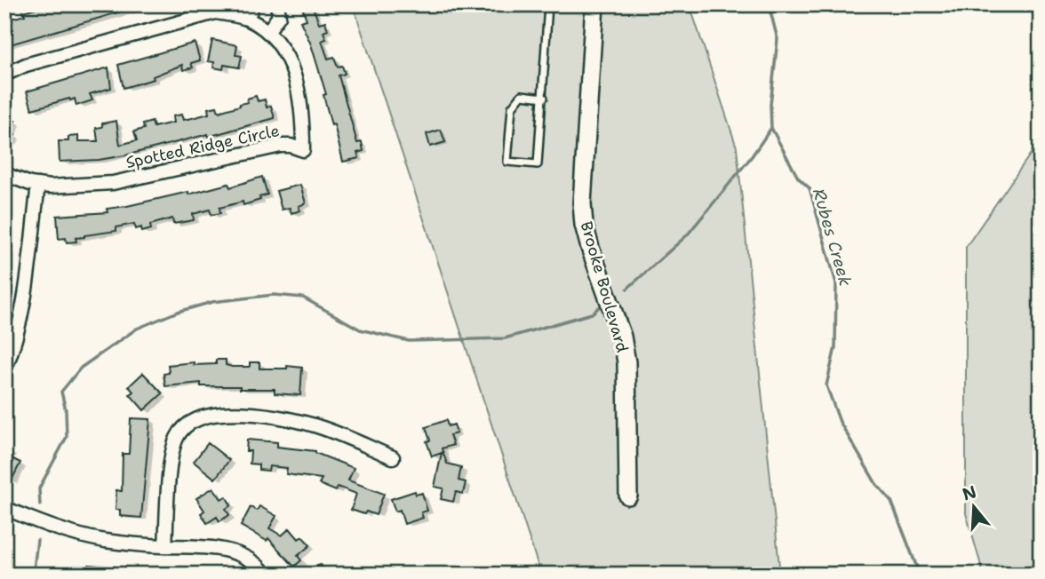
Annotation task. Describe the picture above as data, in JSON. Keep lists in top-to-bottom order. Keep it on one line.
{"streets":{"street":["Spotted Ridge Circle","Brooke Boulevard"]},"water":["Rubes Creek"],"north":"top"}
